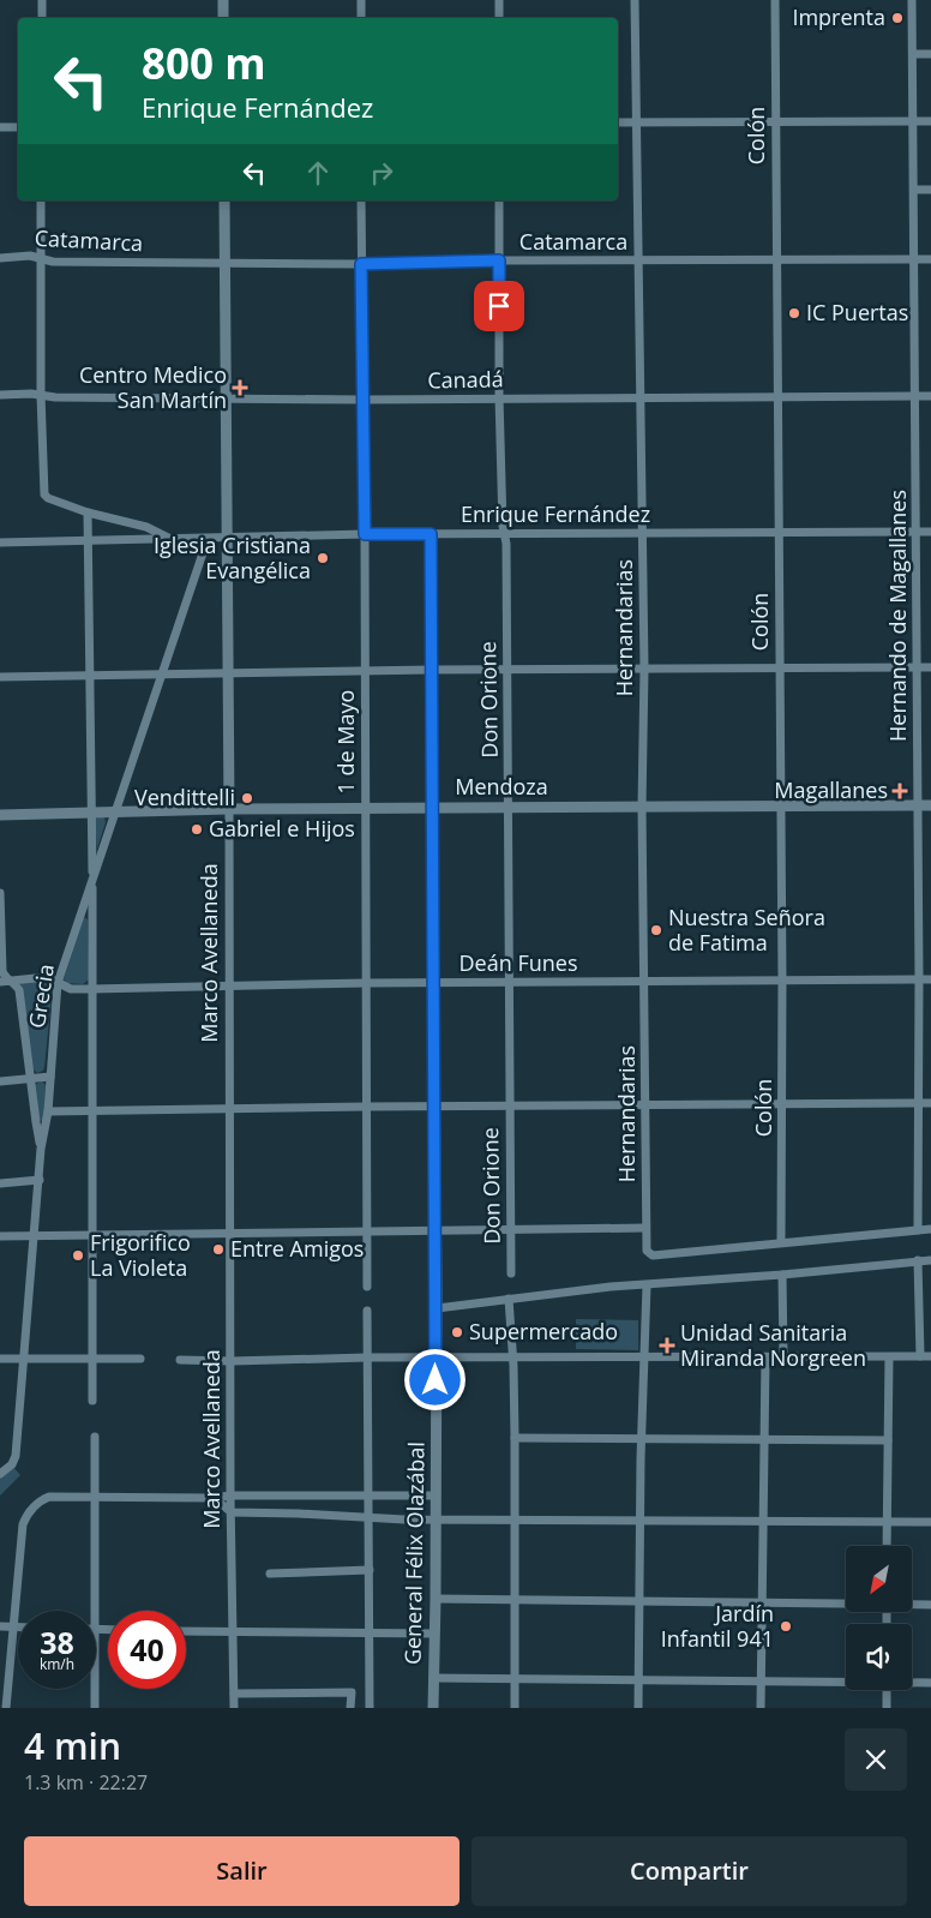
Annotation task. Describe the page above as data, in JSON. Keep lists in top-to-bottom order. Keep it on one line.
{"streets":{"street":["Colón","Catamarca","Canadá","Enrique Fernández","Hernando de Magallanes","Hernandarias","Don Orione","1 de Mayo","Mendoza","Marco Avellaneda","Deán Funes","Grecia","General Félix Olazábal"]},"crossings":[["Colón","Catamarca"],["Colón","Canadá"],["Colón","Enrique Fernández"],["Colón","Hernandarias"],["Colón","Mendoza"],["Colón","Deán Funes"],["Catamarca","Hernando de Magallanes"],["Catamarca","Hernandarias"],["Catamarca","Don Orione"],["Catamarca","1 de Mayo"],["Catamarca","Marco Avellaneda"],["Canadá","Hernando de Magallanes"],["Canadá","Hernandarias"],["Canadá","Don Orione"],["Canadá","1 de Mayo"],["Canadá","Marco Avellaneda"],["Enrique Fernández","Hernando de Magallanes"],["Enrique Fernández","Hernandarias"],["Enrique Fernández","Don Orione"],["Enrique Fernández","1 de Mayo"],["Enrique Fernández","Marco Avellaneda"],["Enrique Fernández","Grecia"],["Enrique Fernández","General Félix Olazábal"],["Hernando de Magallanes","Mendoza"],["Hernando de Magallanes","Deán Funes"],["Hernandarias","Mendoza"],["Hernandarias","Deán Funes"],["Don Orione","Mendoza"],["Don Orione","Deán Funes"],["1 de Mayo","Mendoza"],["1 de Mayo","Deán Funes"],["Mendoza","Marco Avellaneda"],["Mendoza","Grecia"],["Mendoza","General Félix Olazábal"],["Marco Avellaneda","Deán Funes"],["Deán Funes","Grecia"],["Deán Funes","General Félix Olazábal"]],"places":{"other":["Imprenta","IC Puertas","Iglesia Cristiana Evangélica","Vendittelli","Gabriel e Hijos","Nuestra Señora de Fatima","Entre Amigos","Frigorifico La Violeta","Supermercado","Jardín Infantil 941"],"health":["Centro Medico San Martín","Magallanes","Unidad Sanitaria Miranda Norgreen"]},"north":"bottom left","page":{"turn":["800 m","Enrique Fernández"],"speed":"38 km/h","limit":"40","heading":["4 min","1.3 km · 22:27"],"buttons":["Salir","Compartir"]}}
